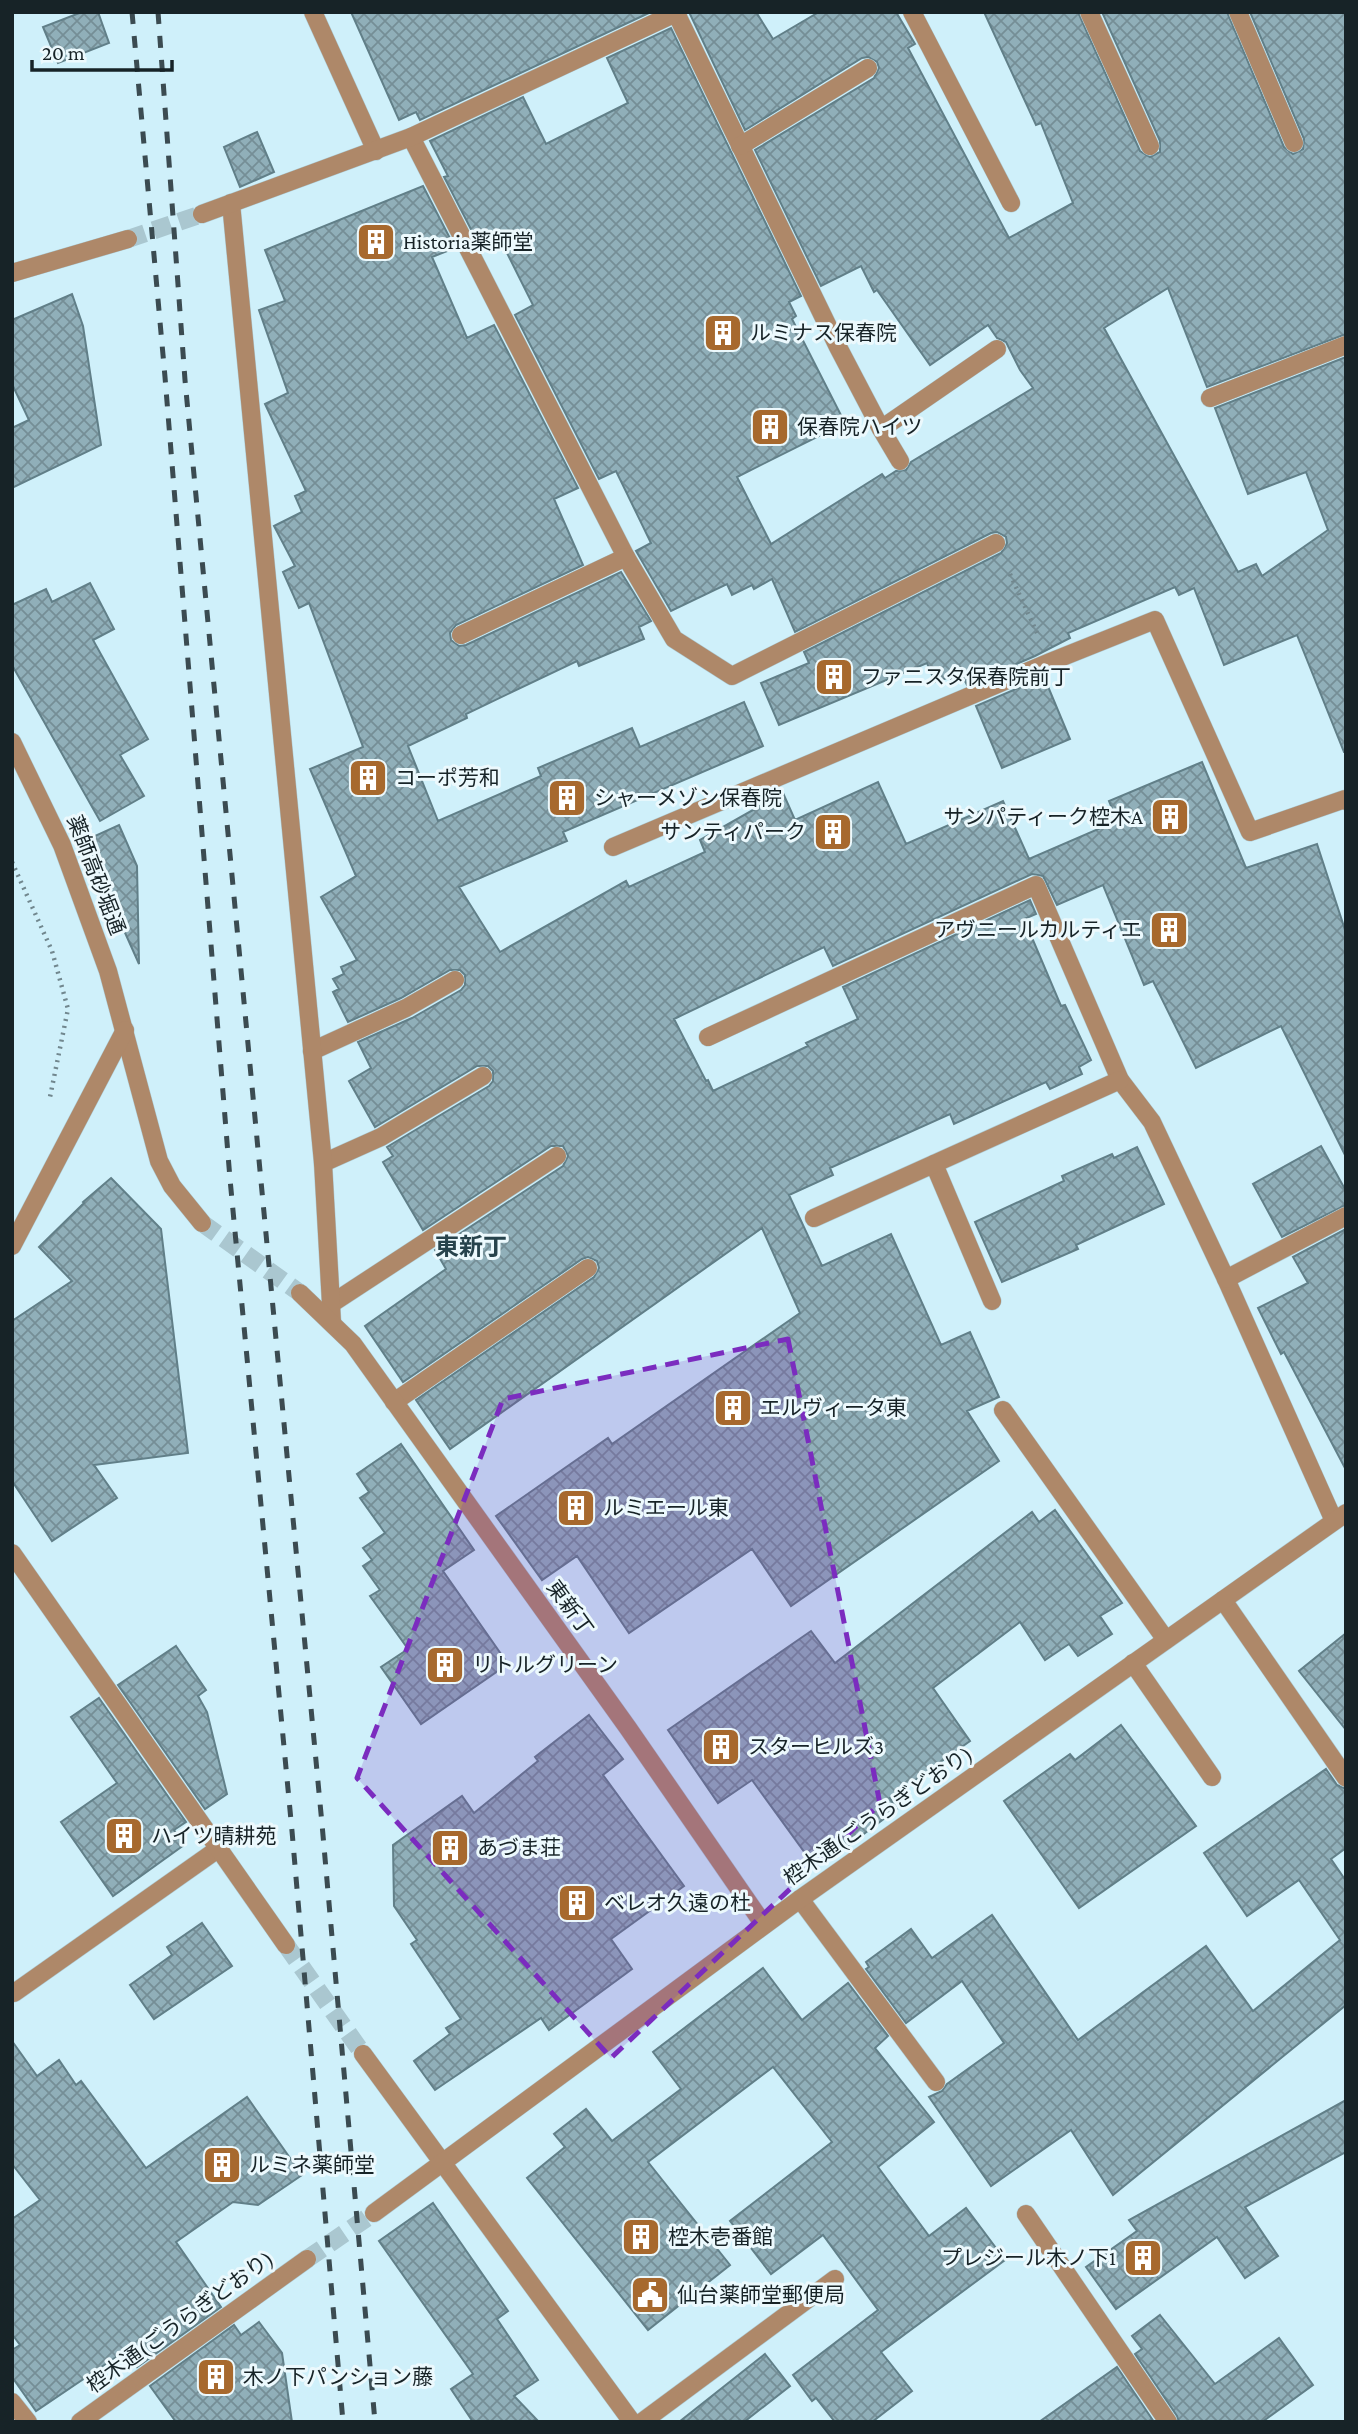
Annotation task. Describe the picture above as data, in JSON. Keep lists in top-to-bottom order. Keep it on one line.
{"streets":{"street":["薬師高砂堀通","東新丁","椌木通(ごうらぎどおり)"]},"crossings":[["東新丁","椌木通(ごうらぎどおり)"]],"districts":["東新丁"],"places":{"building":["Historia薬師堂","ルミナス保春院","保春院ハイツ","ファニスタ保春院前丁","コーポ芳和","シャーメゾン保春院","サンパティーク椌木A","サンティパーク","アヴニールカルティエ","エルヴィータ東","ルミエール東","リトルグリーン","スターヒルズ3","ハイツ晴耕苑","あづま荘","ベレオ久遠の杜","ルミネ薬師堂","椌木壱番館","プレジール木ノ下1","木ノ下パンション藤"],"public building":["仙台薬師堂郵便局"]},"scale_bar":"20 m"}
